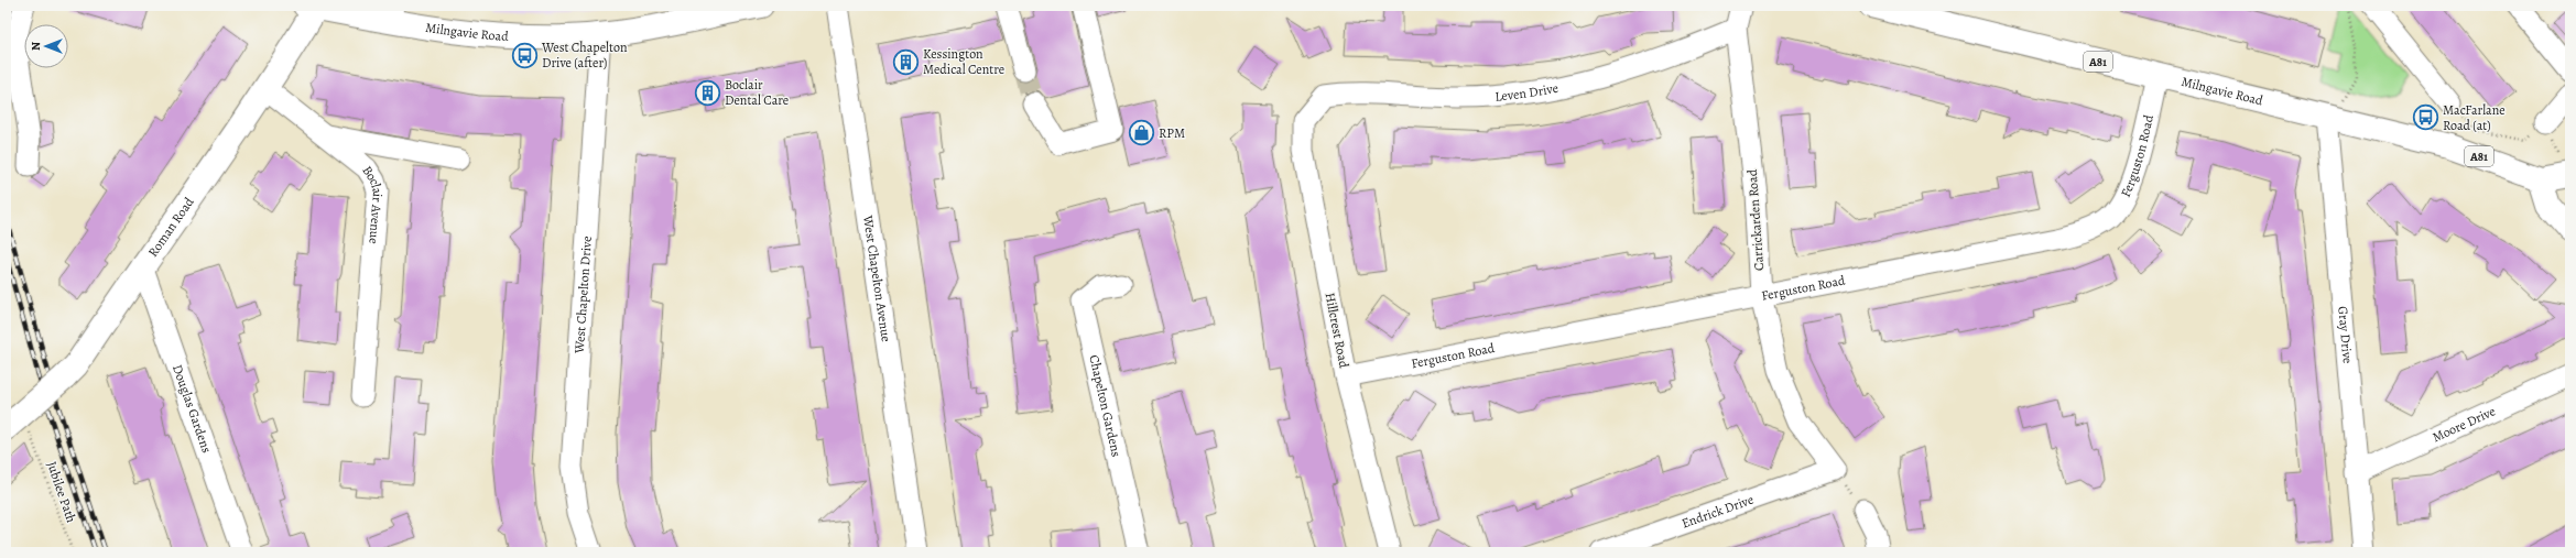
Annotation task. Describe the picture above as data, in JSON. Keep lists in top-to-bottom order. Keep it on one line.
{"streets":{"main road":["Milngavie Road","A81","Roman Road"],"street":["Leven Drive","Ferguston Road","Boclair Avenue","Carrickarden Road","West Chapelton Avenue","West Chapelton Drive","Hillcrest Road","Gray Drive","Chapelton Gardens","Douglas Gardens","Moore Drive","Endrick Drive"],"path":["Jubilee Path"]},"crossings":[["Milngavie Road","Ferguston Road"],["Milngavie Road","Roman Road"],["Milngavie Road","West Chapelton Drive"],["Milngavie Road","Gray Drive"],["Leven Drive","Carrickarden Road"],["Leven Drive","Hillcrest Road"],["Ferguston Road","Carrickarden Road"],["Ferguston Road","Hillcrest Road"],["Boclair Avenue","Roman Road"],["Carrickarden Road","Endrick Drive"],["Roman Road","Douglas Gardens"],["Gray Drive","Moore Drive"]],"places":{"bus stop":["West Chapelton Drive (after)","MacFarlane Road (at)"],"building":["Kessington Medical Centre","Boclair Dental Care"],"shop":["RPM"]},"north":"left"}
